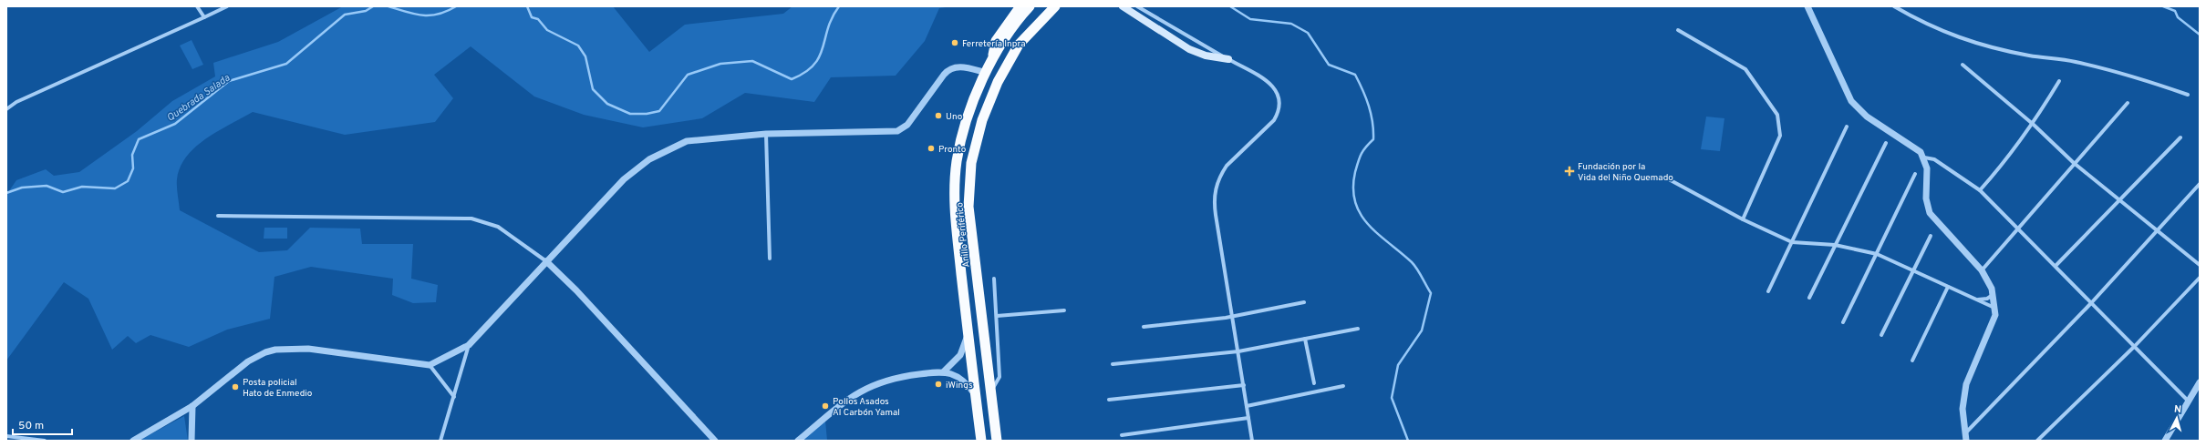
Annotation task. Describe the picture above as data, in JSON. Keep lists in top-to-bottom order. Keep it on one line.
{"streets":{"highway":["Anillo Periférico"]},"water":["Quebrada Salada"],"places":{"other":["Ferretería Inpra","Uno","Pronto","iWings","Posta policial Hato de Enmedio","Pollos Asados Al Carbón Yamal"],"health":["Fundación por la Vida del Niño Quemado"]},"scale_bar":"50 m","north":"top"}
